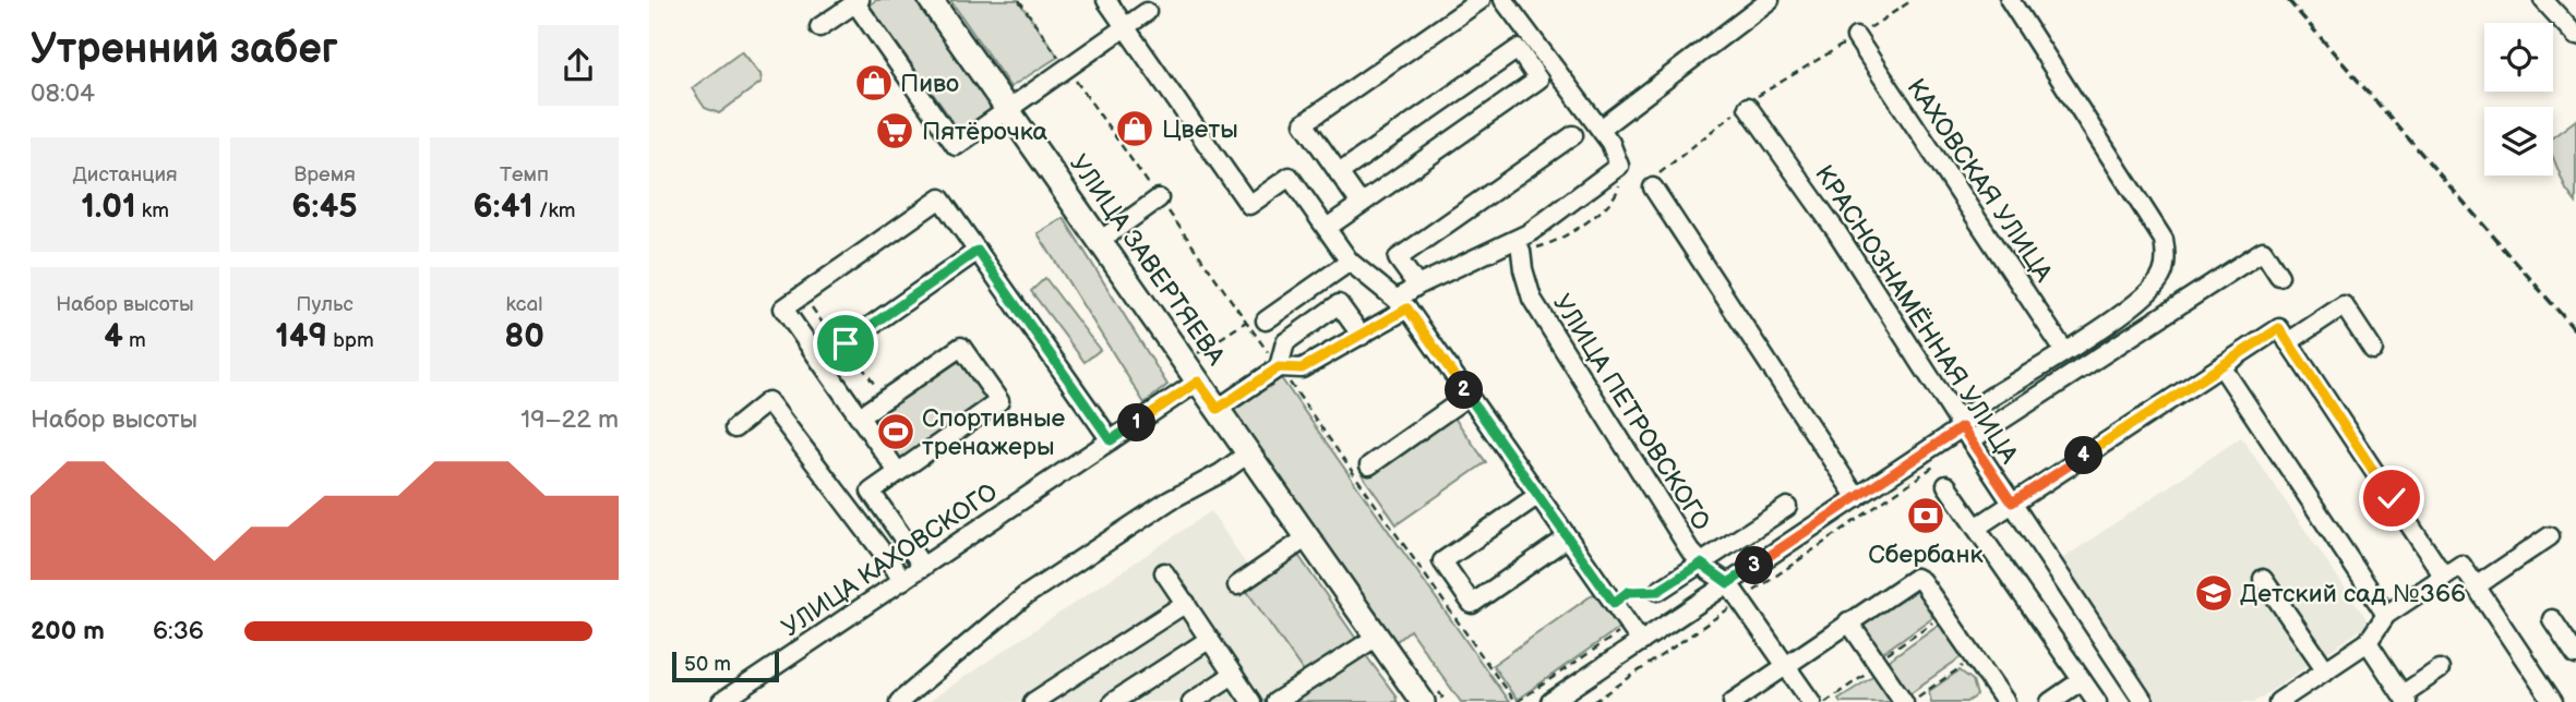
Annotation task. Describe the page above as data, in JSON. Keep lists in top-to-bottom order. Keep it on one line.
{"streets":{"main road":["УЛИЦА ЗАВЕРТЯЕВА"],"street":["КАХОВСКАЯ УЛИЦА","КРАСНОЗНАМЁННАЯ УЛИЦА","УЛИЦА ПЕТРОВСКОГО","УЛИЦА КАХОВСКОГО"]},"crossings":[["УЛИЦА ЗАВЕРТЯЕВА","УЛИЦА КАХОВСКОГО"]],"places":{"shop":["Пиво","Цветы"],"supermarket":["Пятёрочка"],"sports":["Спортивные тренажеры"],"bank":["Сбербанк"],"school or university":["Детский сад №366"]},"scale_bar":"50 m","page":{"heading":["Утренний забег","08:04"],"stats":[["Дистанция","1.01 km"],["Время","6:45"],["Темп","6:41 /km"],["Набор высоты","4 m"],["Пульс","149 bpm"],["kcal","80"]],"pins":["2","1","4","3"],"chart":["Набор высоты","19–22 m"],"list":[{"name":"200 m","note":"6:36"}],"scale":"50 m"}}
